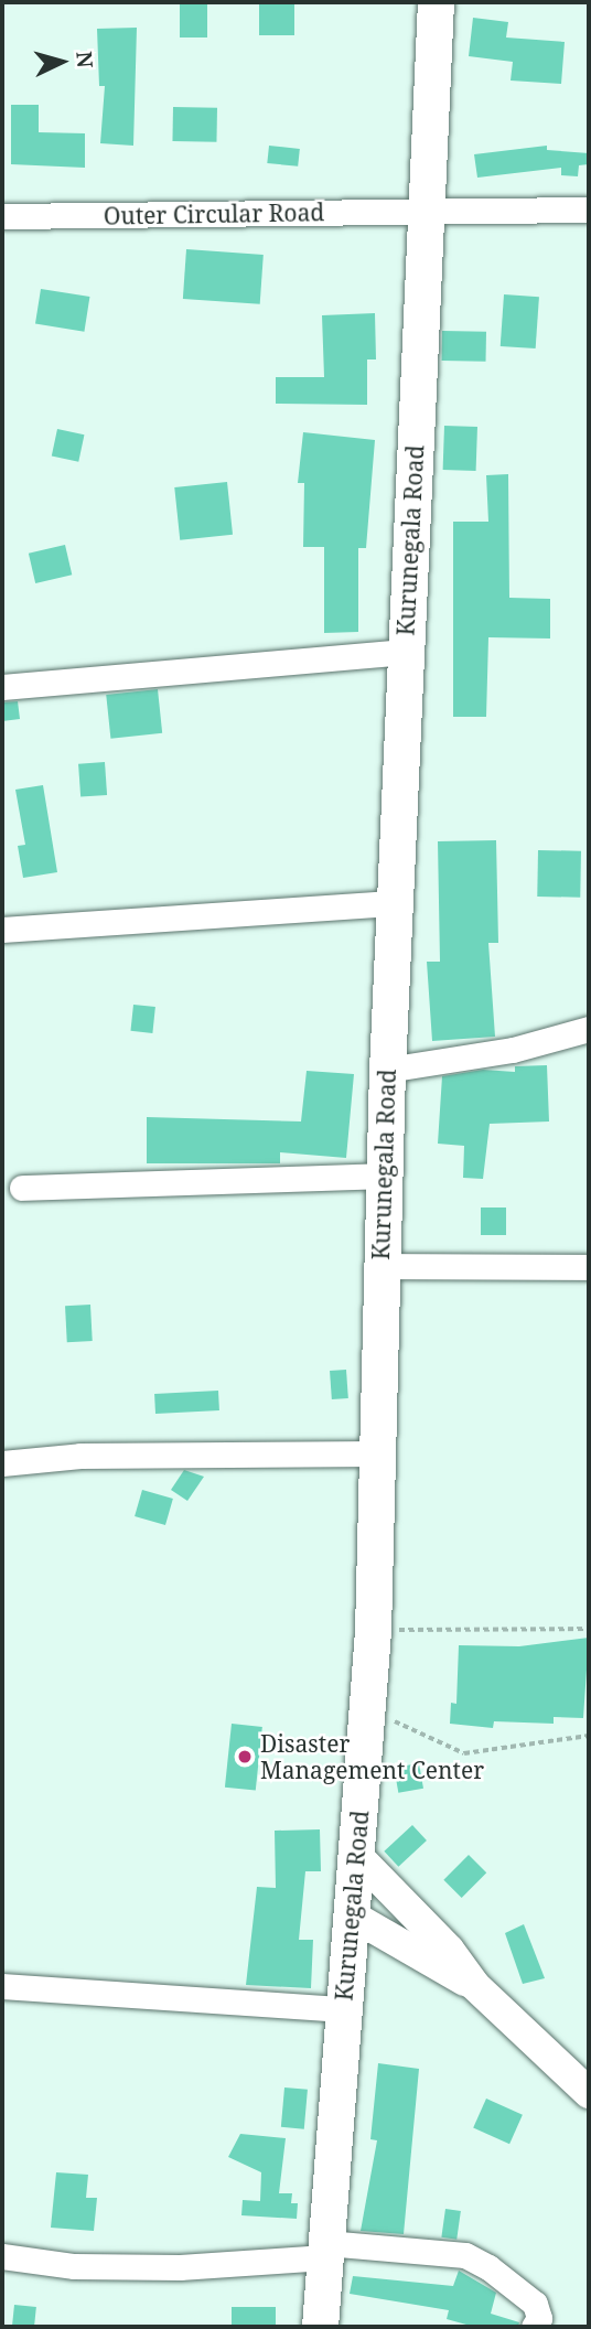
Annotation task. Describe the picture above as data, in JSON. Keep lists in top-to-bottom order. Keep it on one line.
{"streets":{"highway":["Kurunegala Road"],"street":["Outer Circular Road"]},"crossings":[["Outer Circular Road","Kurunegala Road"]],"places":["Disaster Management Center"],"north":"right"}
